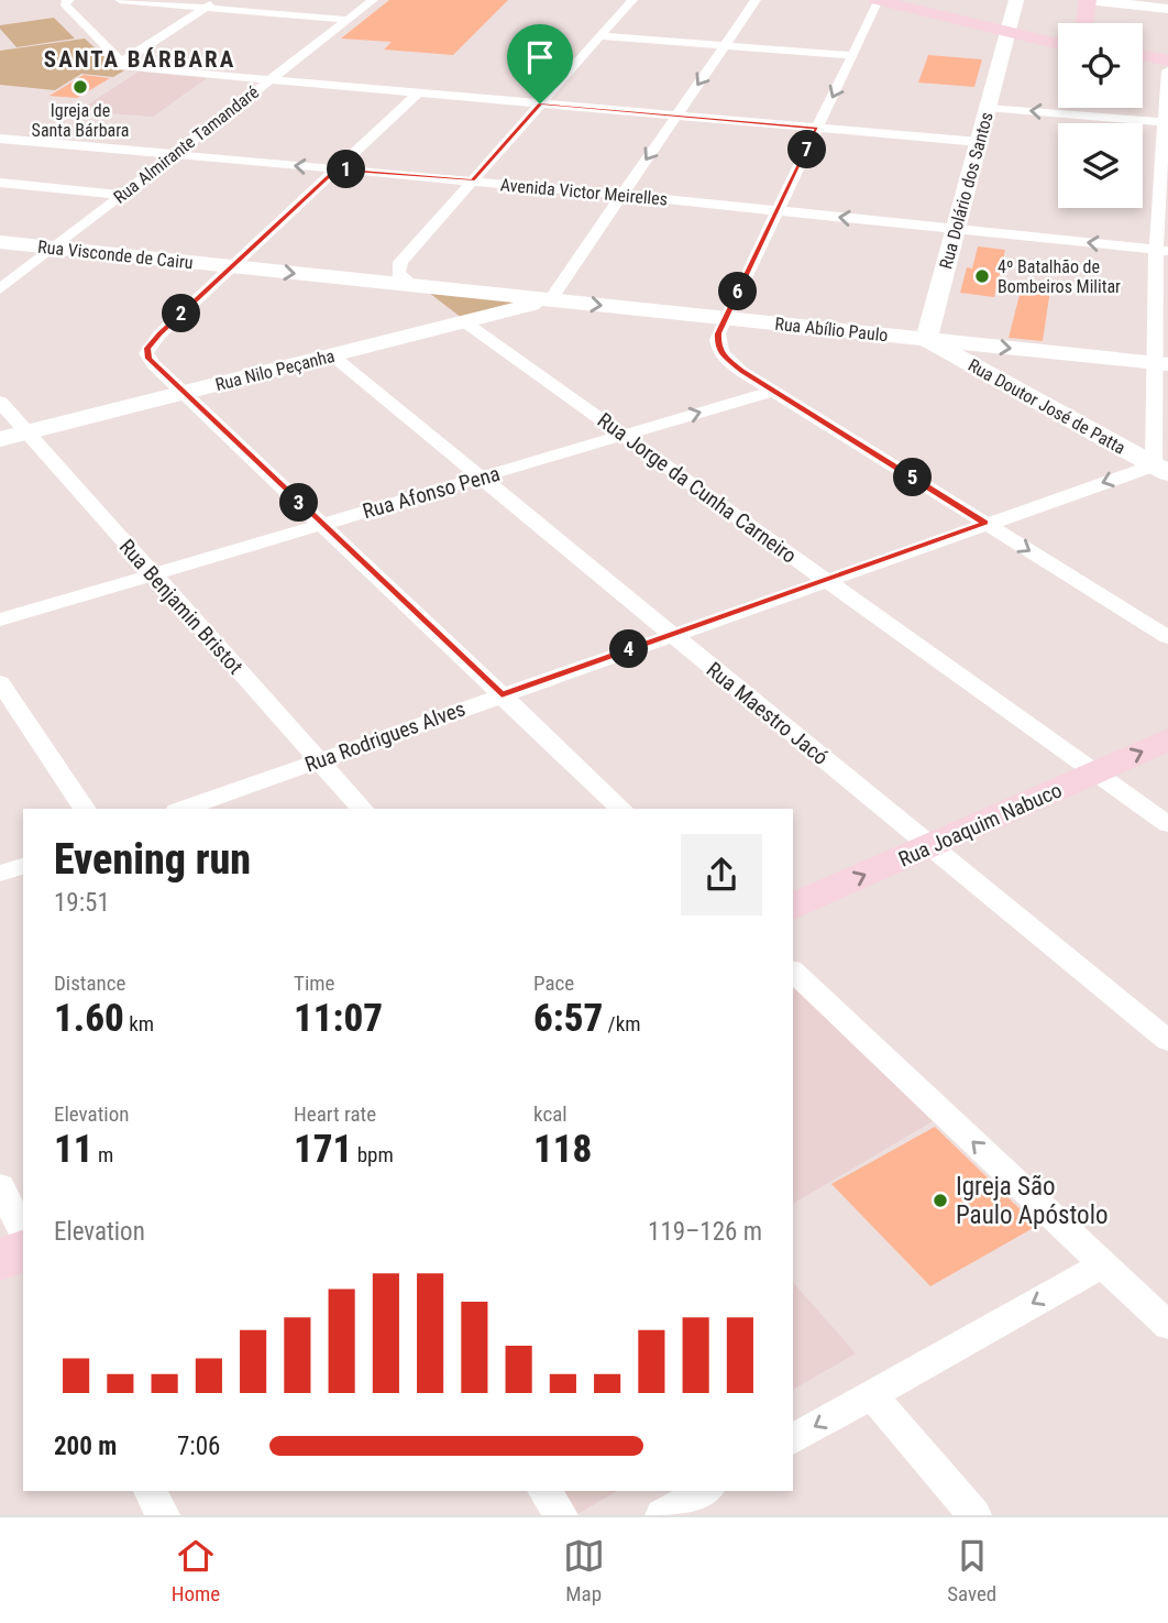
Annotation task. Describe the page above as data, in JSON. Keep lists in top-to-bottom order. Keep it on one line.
{"streets":{"main road":["Rua Joaquim Nabuco"],"street":["Rua Almirante Tamandaré","Rua Dolário dos Santos","Avenida Victor Meirelles","Rua Visconde de Cairu","Rua Abílio Paulo","Rua Nilo Peçanha","Rua Doutor José de Patta","Rua Jorge da Cunha Carneiro","Rua Afonso Pena","Rua Benjamin Bristot","Rua Maestro Jacó","Rua Rodrigues Alves"]},"crossings":[["Rua Almirante Tamandaré","Avenida Victor Meirelles"],["Rua Almirante Tamandaré","Rua Visconde de Cairu"],["Rua Dolário dos Santos","Avenida Victor Meirelles"],["Rua Dolário dos Santos","Rua Abílio Paulo"],["Rua Dolário dos Santos","Rua Doutor José de Patta"],["Rua Visconde de Cairu","Rua Abílio Paulo"],["Rua Visconde de Cairu","Rua Jorge da Cunha Carneiro"],["Rua Abílio Paulo","Rua Nilo Peçanha"],["Rua Abílio Paulo","Rua Doutor José de Patta"],["Rua Abílio Paulo","Rua Jorge da Cunha Carneiro"],["Rua Nilo Peçanha","Rua Jorge da Cunha Carneiro"],["Rua Nilo Peçanha","Rua Benjamin Bristot"],["Rua Nilo Peçanha","Rua Maestro Jacó"],["Rua Doutor José de Patta","Rua Rodrigues Alves"],["Rua Jorge da Cunha Carneiro","Rua Afonso Pena"],["Rua Jorge da Cunha Carneiro","Rua Rodrigues Alves"],["Rua Jorge da Cunha Carneiro","Rua Joaquim Nabuco"],["Rua Afonso Pena","Rua Benjamin Bristot"],["Rua Afonso Pena","Rua Maestro Jacó"],["Rua Benjamin Bristot","Rua Rodrigues Alves"],["Rua Maestro Jacó","Rua Rodrigues Alves"],["Rua Maestro Jacó","Rua Joaquim Nabuco"]],"one_way":["Rua Joaquim Nabuco"],"districts":["SANTA BÁRBARA"],"places":["Igreja de Santa Bárbara","4º Batalhão de Bombeiros Militar","Igreja São Paulo Apóstolo"],"page":{"pins":["7","1","6","2","5","3","4"],"heading":["Evening run","19:51"],"stats":[["Distance","1.60 km"],["Time","11:07"],["Pace","6:57 /km"],["Elevation","11 m"],["Heart rate","171 bpm"],["kcal","118"]],"chart":["Elevation","119–126 m"],"list":[{"name":"200 m","note":"7:06"}],"tabs":["Home","Map","Saved"]}}
